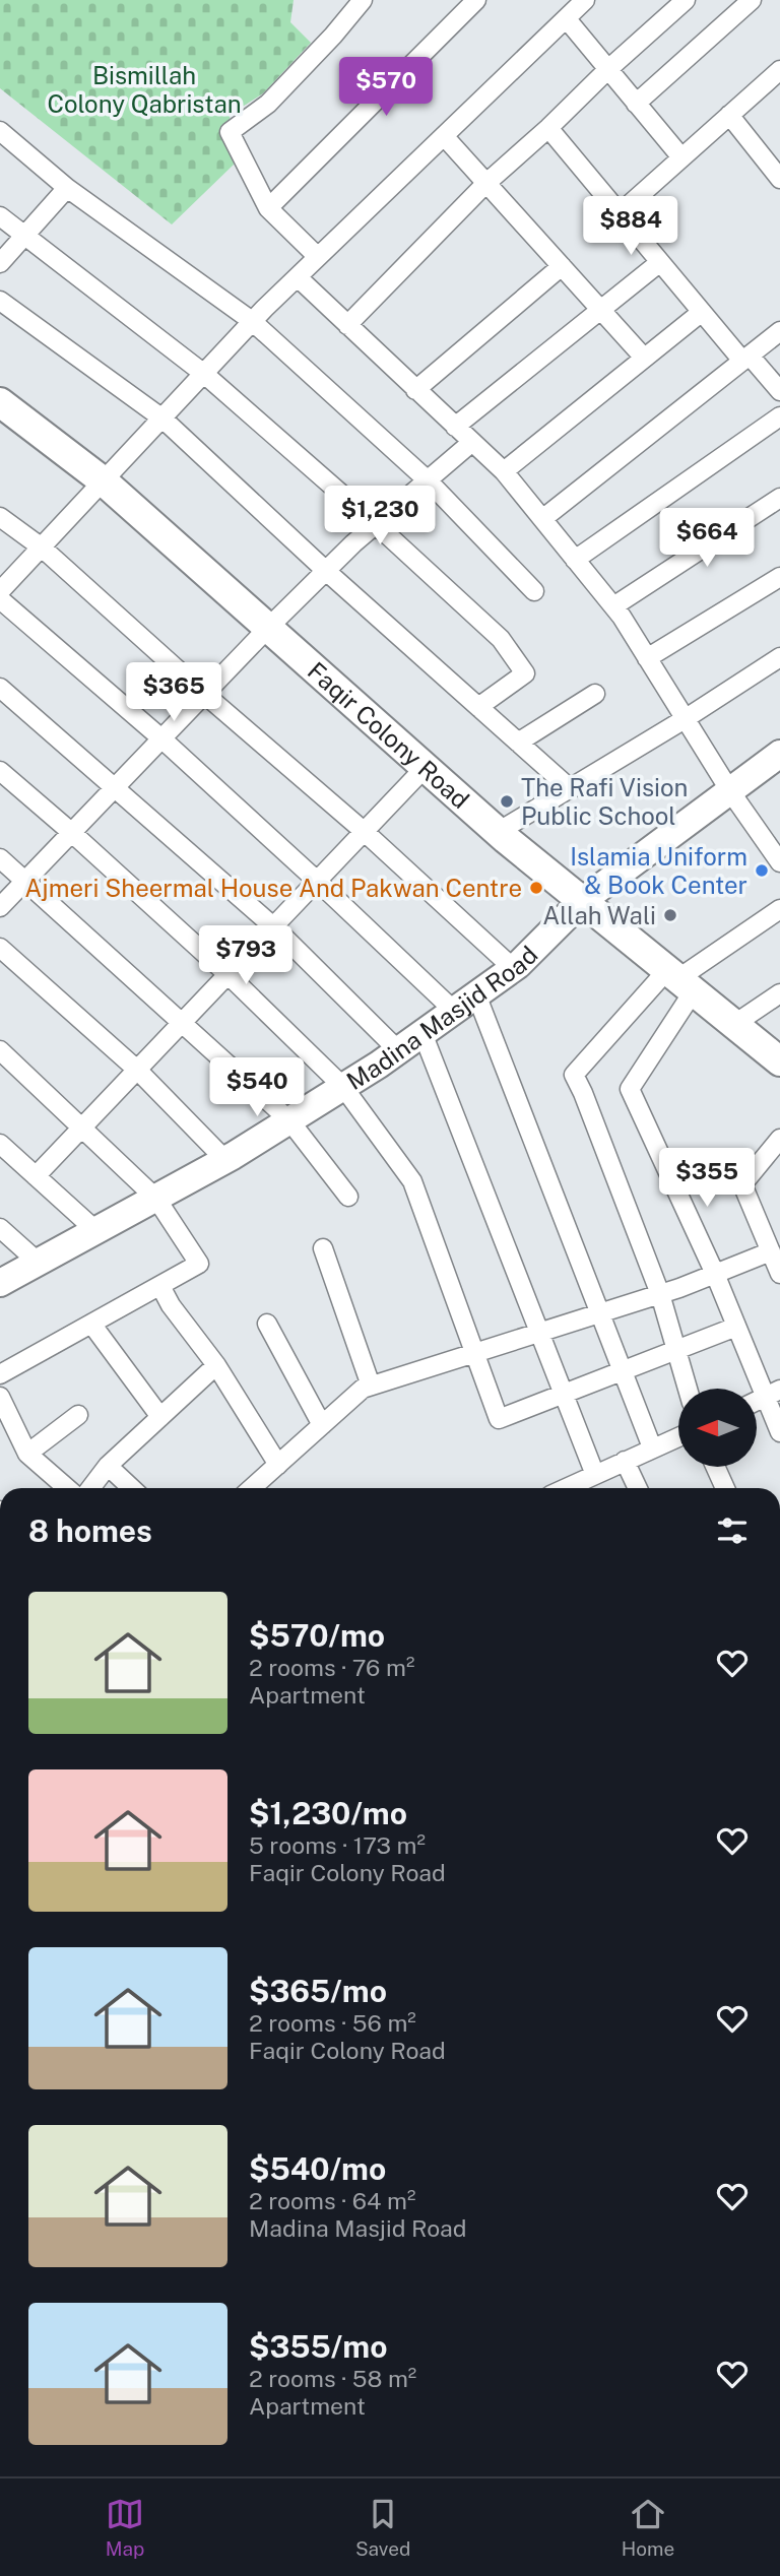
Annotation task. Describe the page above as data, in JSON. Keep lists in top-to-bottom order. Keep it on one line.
{"streets":{"main road":["Faqir Colony Road"],"street":["Madina Masjid Road"]},"crossings":[["Faqir Colony Road","Madina Masjid Road"]],"parks":["Bismillah Colony Qabristan"],"places":["The Rafi Vision Public School","Islamia Uniform & Book Center","Ajmeri Sheermal House And Pakwan Centre","Allah Wali"],"north":"left","page":{"price":["$570","$884","$1,230","$664","$365","$793","$540","$355"],"heading":"8 homes","list":[{"name":"$570/mo","note":"2 rooms · 76 m² · Apartment"},{"name":"$1,230/mo","note":"5 rooms · 173 m² · Faqir Colony Road"},{"name":"$365/mo","note":"2 rooms · 56 m² · Faqir Colony Road"},{"name":"$540/mo","note":"2 rooms · 64 m² · Madina Masjid Road"},{"name":"$355/mo","note":"2 rooms · 58 m² · Apartment"}],"tabs":["Map","Saved","Home"]}}
